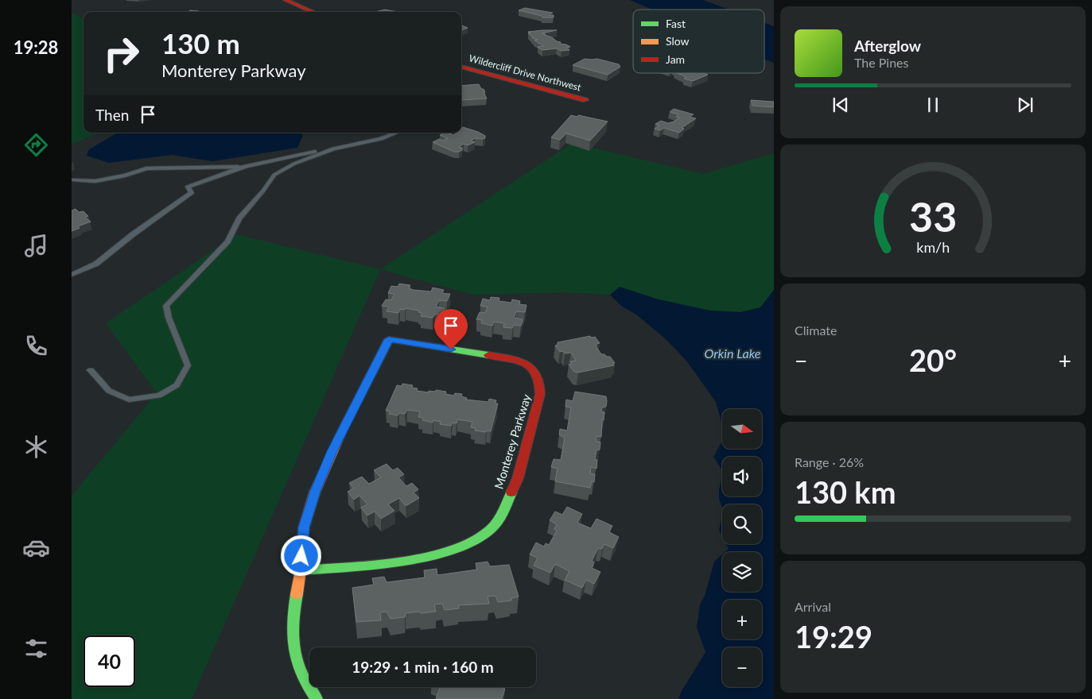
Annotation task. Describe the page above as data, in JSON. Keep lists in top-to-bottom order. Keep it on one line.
{"streets":{"street":["Wildercliff Drive Northwest","Monterey Parkway"]},"water":["Orkin Lake"],"legend":["Fast","Slow","Jam"],"north":"right","page":{"tabs":"19:28","turn":["130 m","Monterey Parkway"],"song":["Afterglow","The Pines"],"then":"Then","tile":["Climate",["Range · 26%","130 km"],["Arrival","19:29"]],"heat":["−","20°","+"],"map_buttons":["+","−"],"limit":"40","trip":"19:29 · 1 min · 160 m","gauge":["33","km/h"]}}
